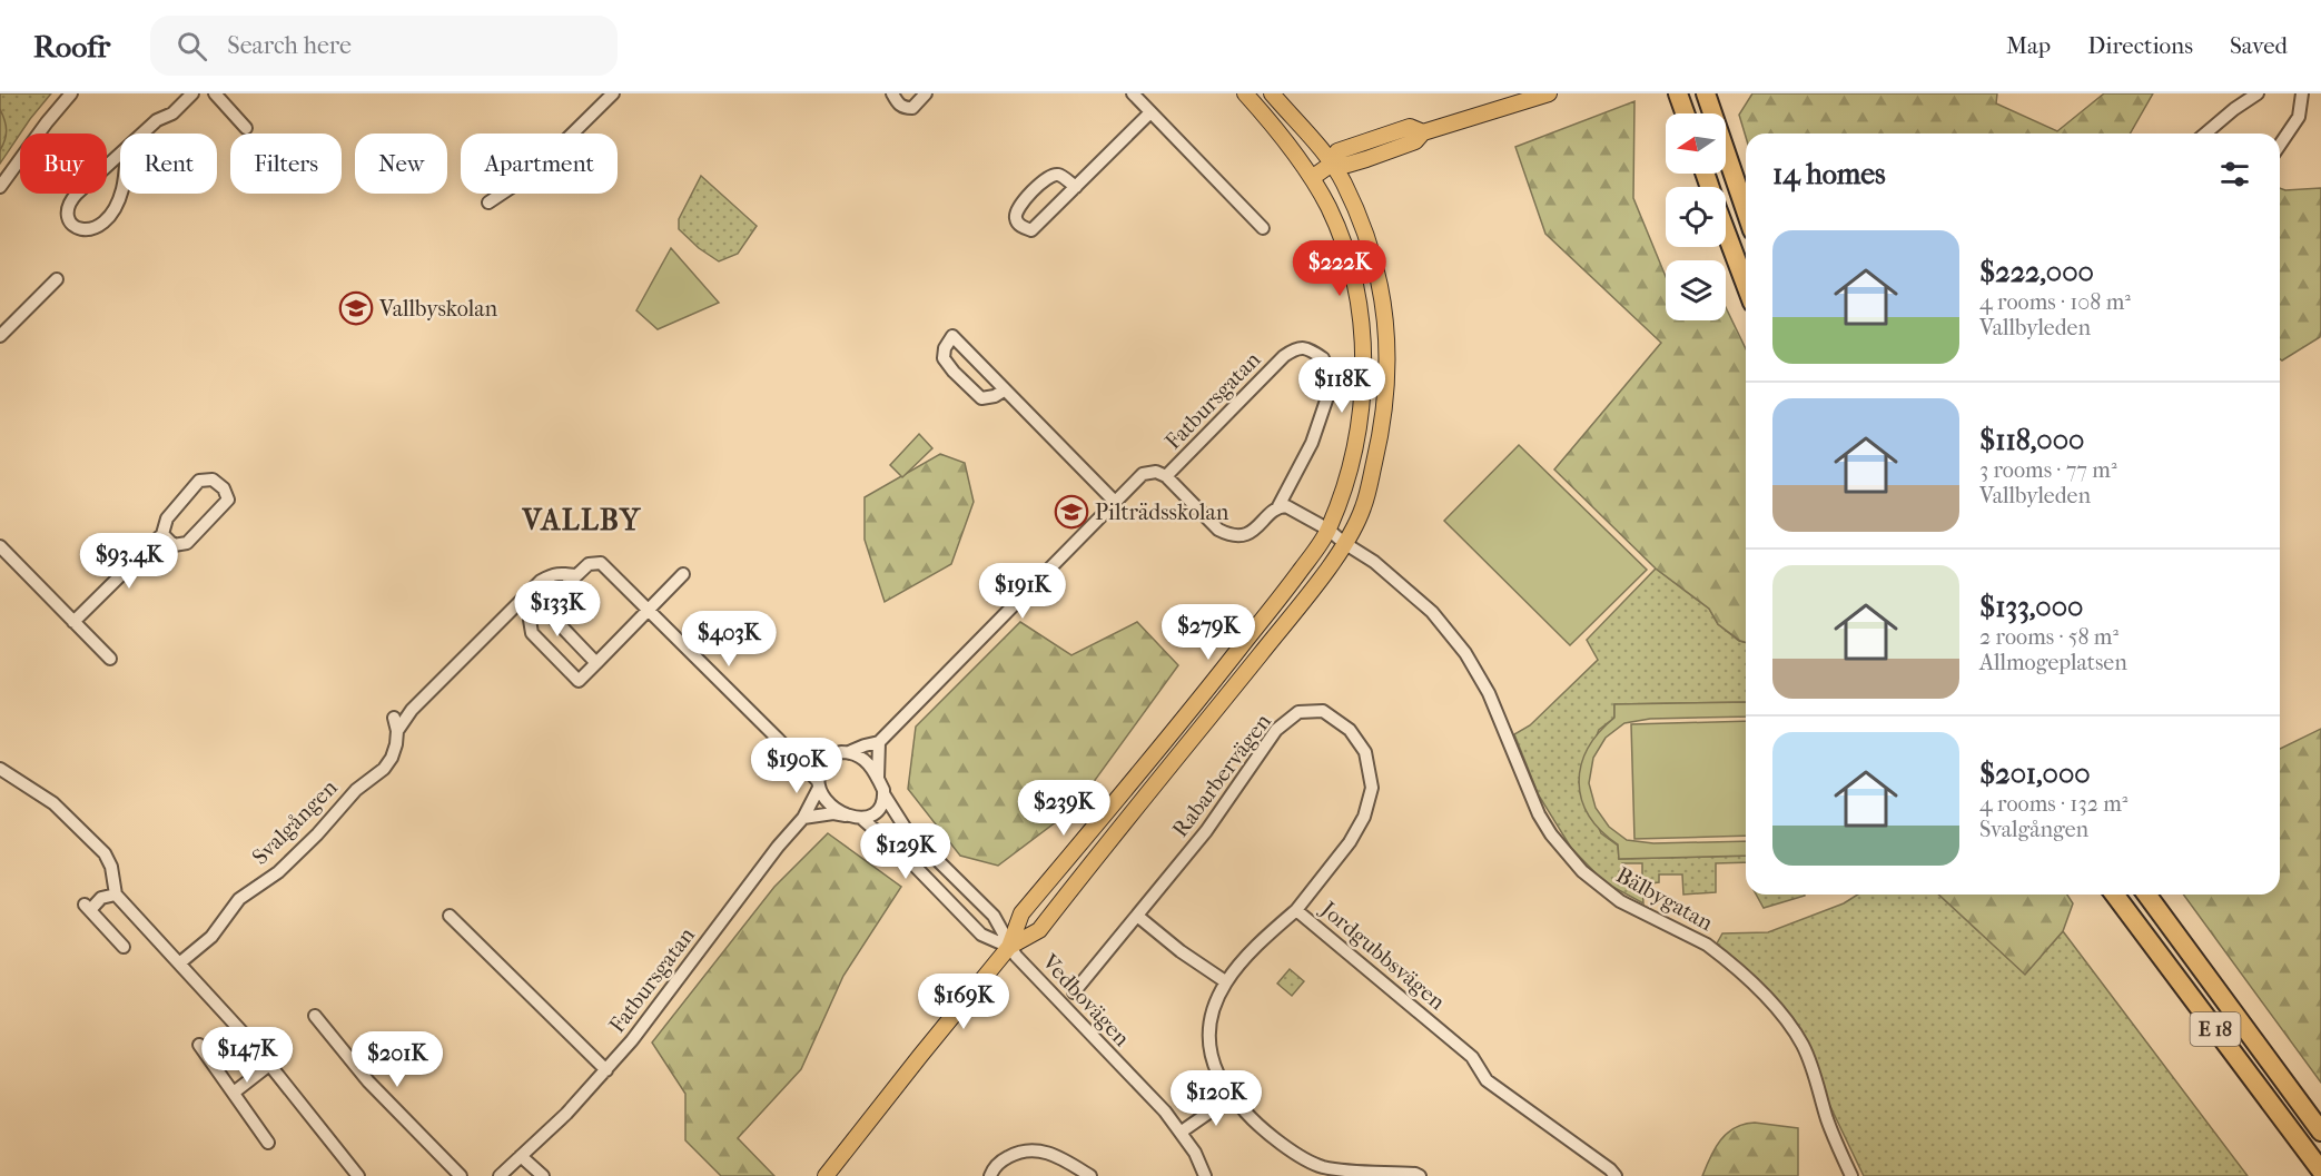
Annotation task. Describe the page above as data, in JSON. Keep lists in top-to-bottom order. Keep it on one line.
{"streets":{"highway":["E 18"],"street":["Fatbursgatan","Rabarbervägen","Svalgången","Bälbygatan","Jordgubbsvägen","Vedbovägen"]},"crossings":[["Rabarbervägen","Jordgubbsvägen"]],"districts":["VALLBY"],"places":{"school or university":["Vallbyskolan","Pilträdsskolan"]},"north":"left","page":{"header":"Roofr","search":"Search here","nav":["Map","Directions","Saved"],"chip":["Buy","Rent","Filters","New","Apartment"],"heading":"14 homes","list":[{"name":"$222,000","note":"4 rooms · 108 m² · Vallbyleden"},{"name":"$118,000","note":"3 rooms · 77 m² · Vallbyleden"},{"name":"$133,000","note":"2 rooms · 58 m² · Allmogeplatsen"},{"name":"$201,000","note":"4 rooms · 132 m² · Svalgången"}],"price":["$222K","$118K","$93.4K","$191K","$133K","$279K","$403K","$190K","$239K","$129K","$169K","$147K","$201K","$120K"]}}
